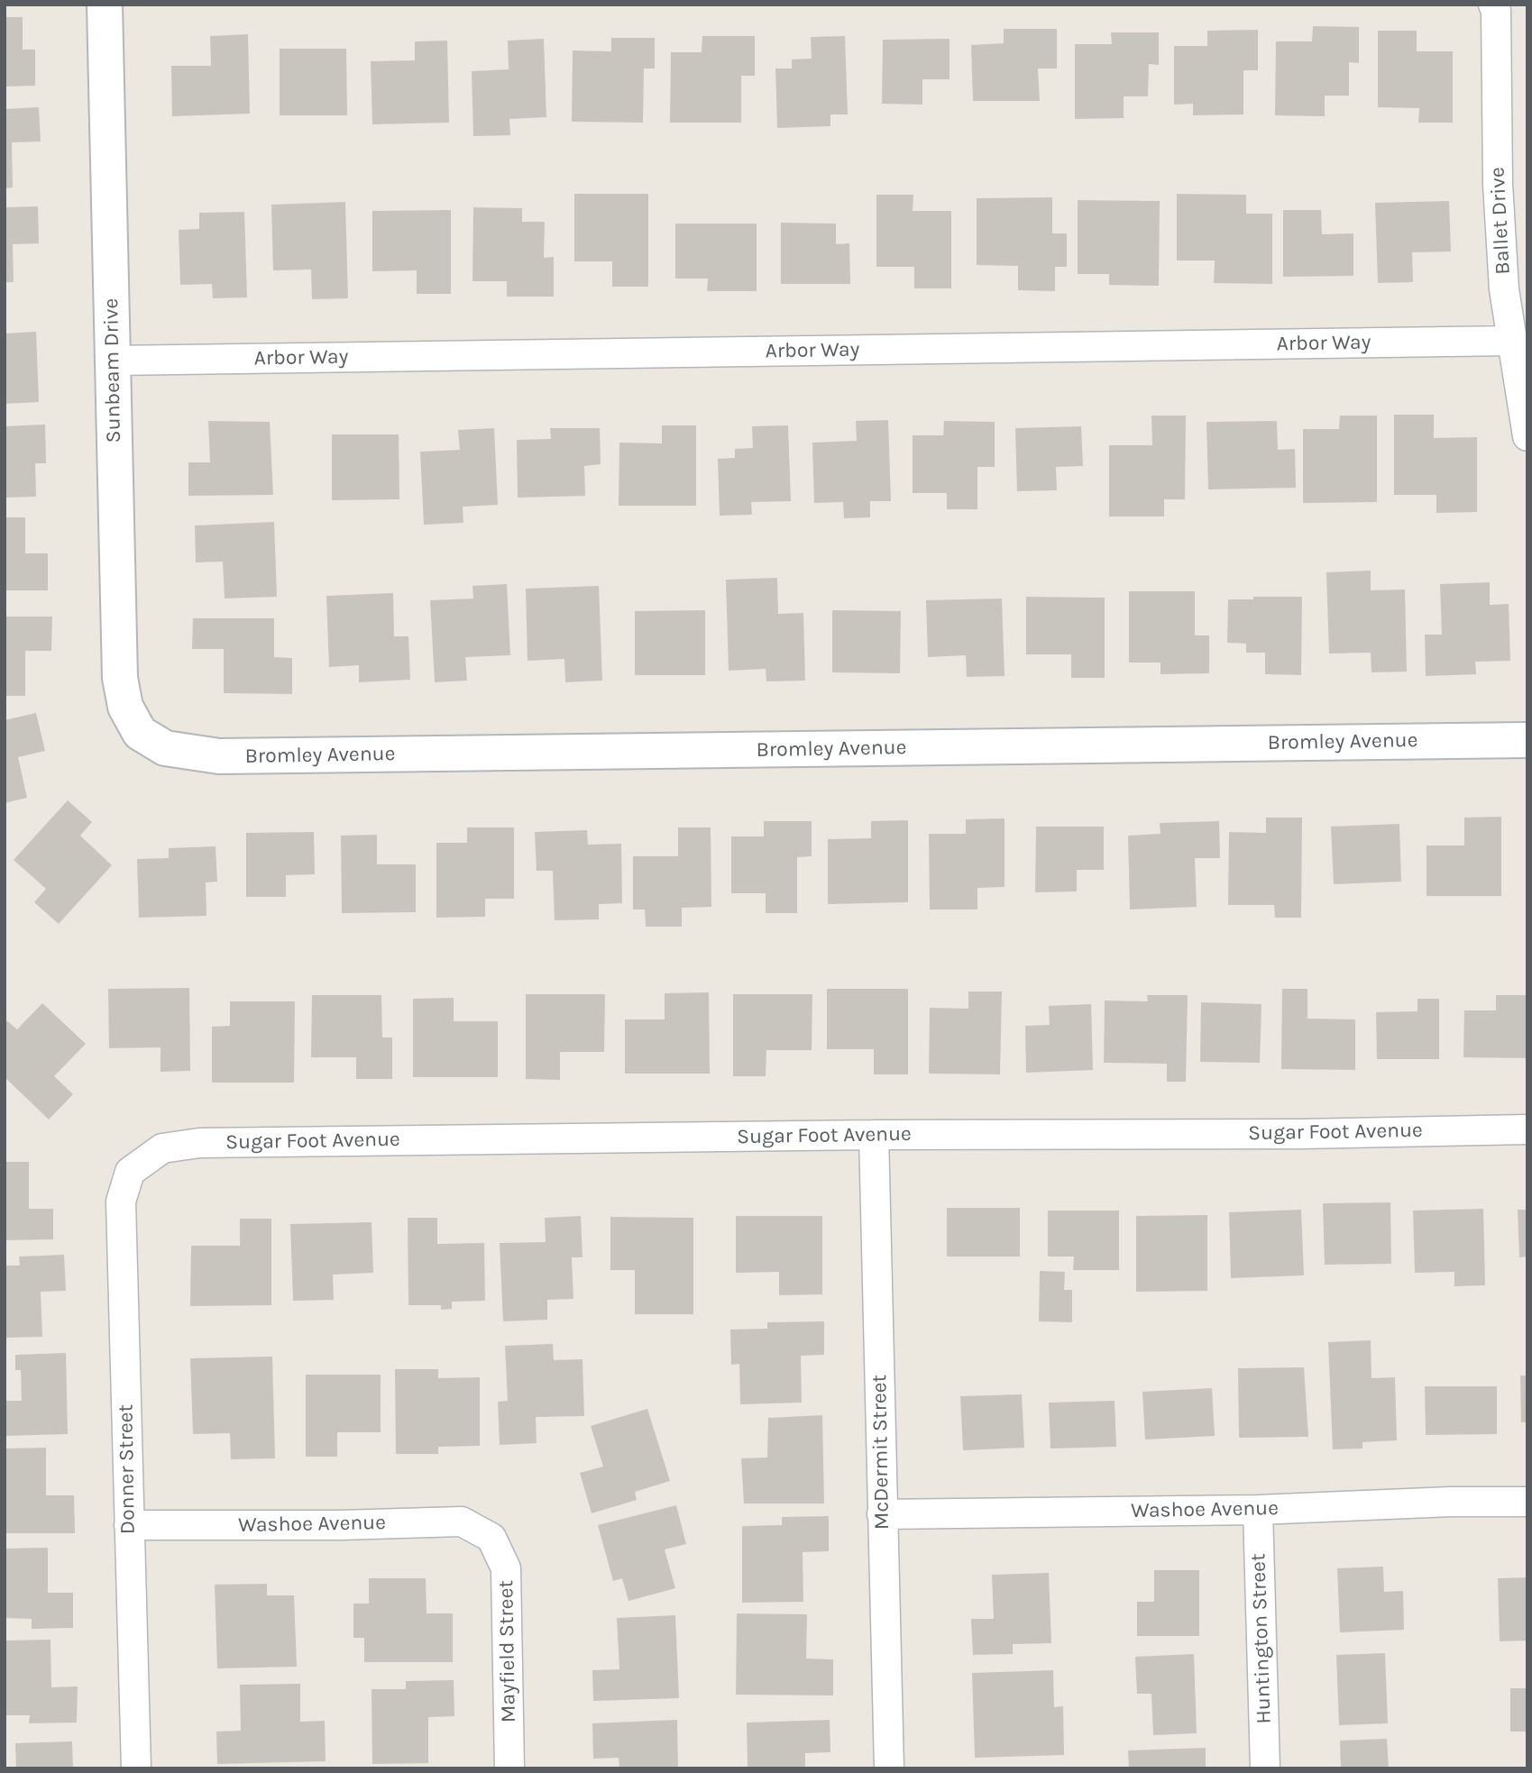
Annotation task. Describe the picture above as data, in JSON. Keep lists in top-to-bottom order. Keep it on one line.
{"streets":{"street":["Ballet Drive","Arbor Way","Sunbeam Drive","Bromley Avenue","Sugar Foot Avenue","McDermit Street","Donner Street","Washoe Avenue","Huntington Street","Mayfield Street"]},"crossings":[["Ballet Drive","Arbor Way"],["Arbor Way","Sunbeam Drive"],["Sunbeam Drive","Bromley Avenue"],["Sugar Foot Avenue","McDermit Street"],["Sugar Foot Avenue","Donner Street"],["McDermit Street","Washoe Avenue"],["Donner Street","Washoe Avenue"],["Washoe Avenue","Huntington Street"],["Washoe Avenue","Mayfield Street"]]}
